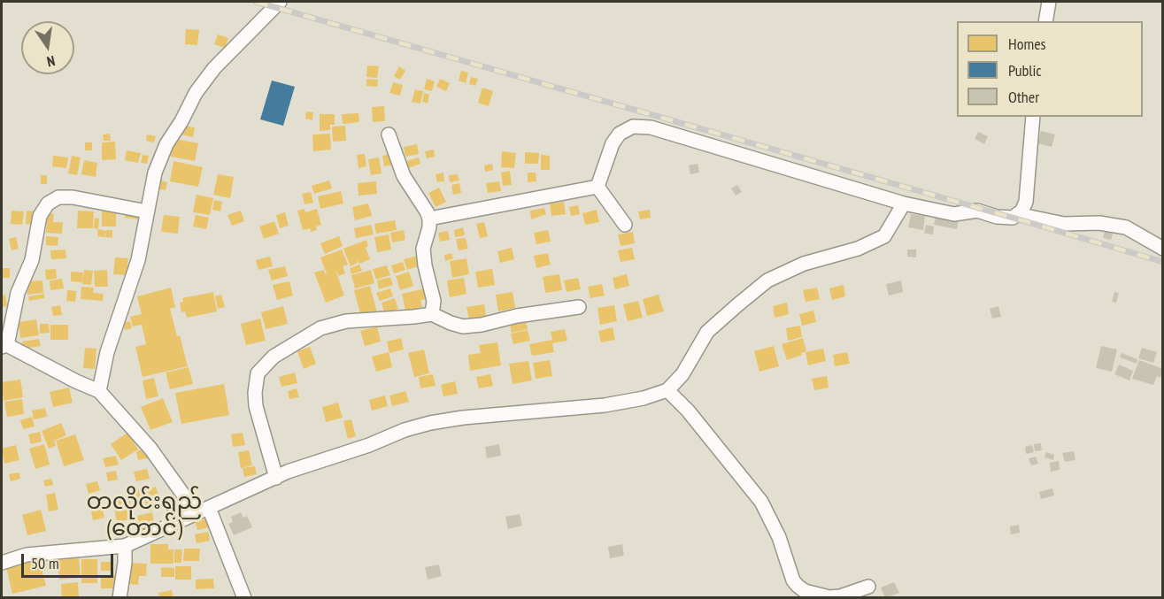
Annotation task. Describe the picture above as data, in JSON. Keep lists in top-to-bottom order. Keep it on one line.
{"districts":["တလိုင်းရှည် (တောင်)"],"legend":["Homes","Public","Other"],"scale_bar":"50 m","north":"bottom"}
